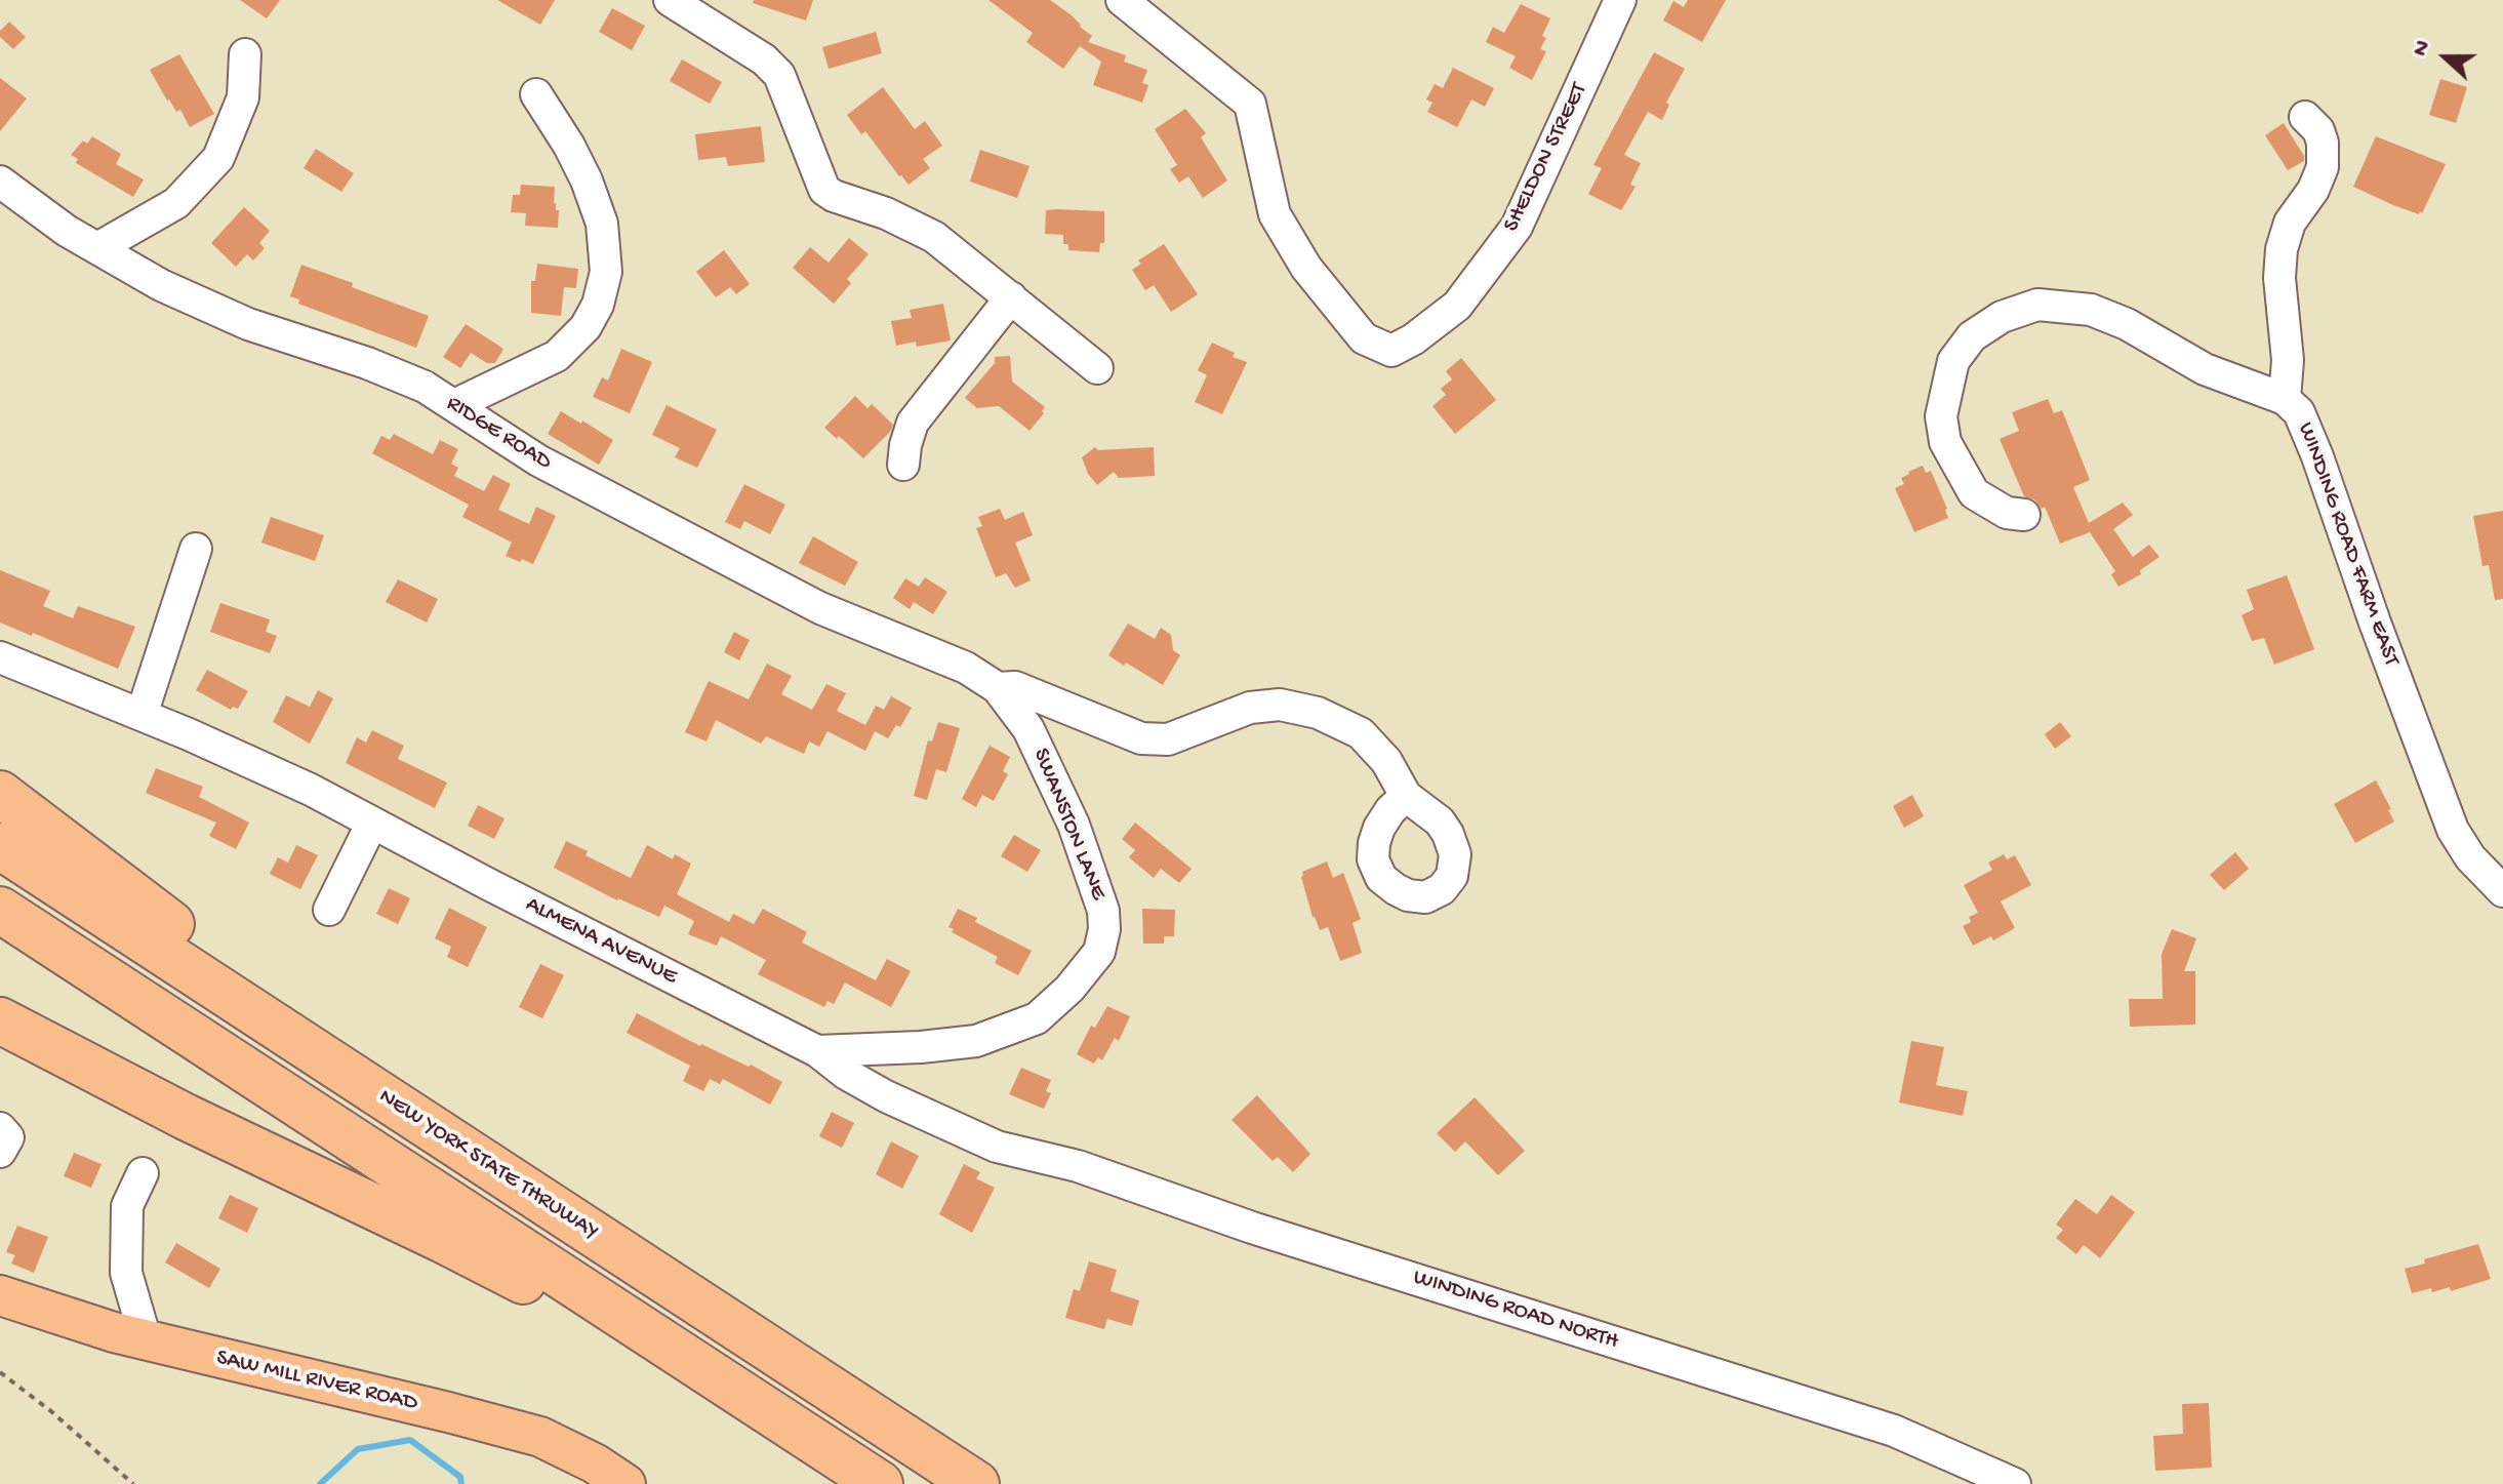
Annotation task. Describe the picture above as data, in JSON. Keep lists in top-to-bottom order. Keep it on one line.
{"streets":{"highway":["NEW YORK STATE THRUWAY"],"main road":["SAW MILL RIVER ROAD"],"street":["SHELDON STREET","RIDGE ROAD","WINDING ROAD FARM EAST","SWANSTON LANE","ALMENA AVENUE","WINDING ROAD NORTH"]},"crossings":[["RIDGE ROAD","SWANSTON LANE"],["SWANSTON LANE","ALMENA AVENUE"],["ALMENA AVENUE","WINDING ROAD NORTH"]],"north":"left"}
